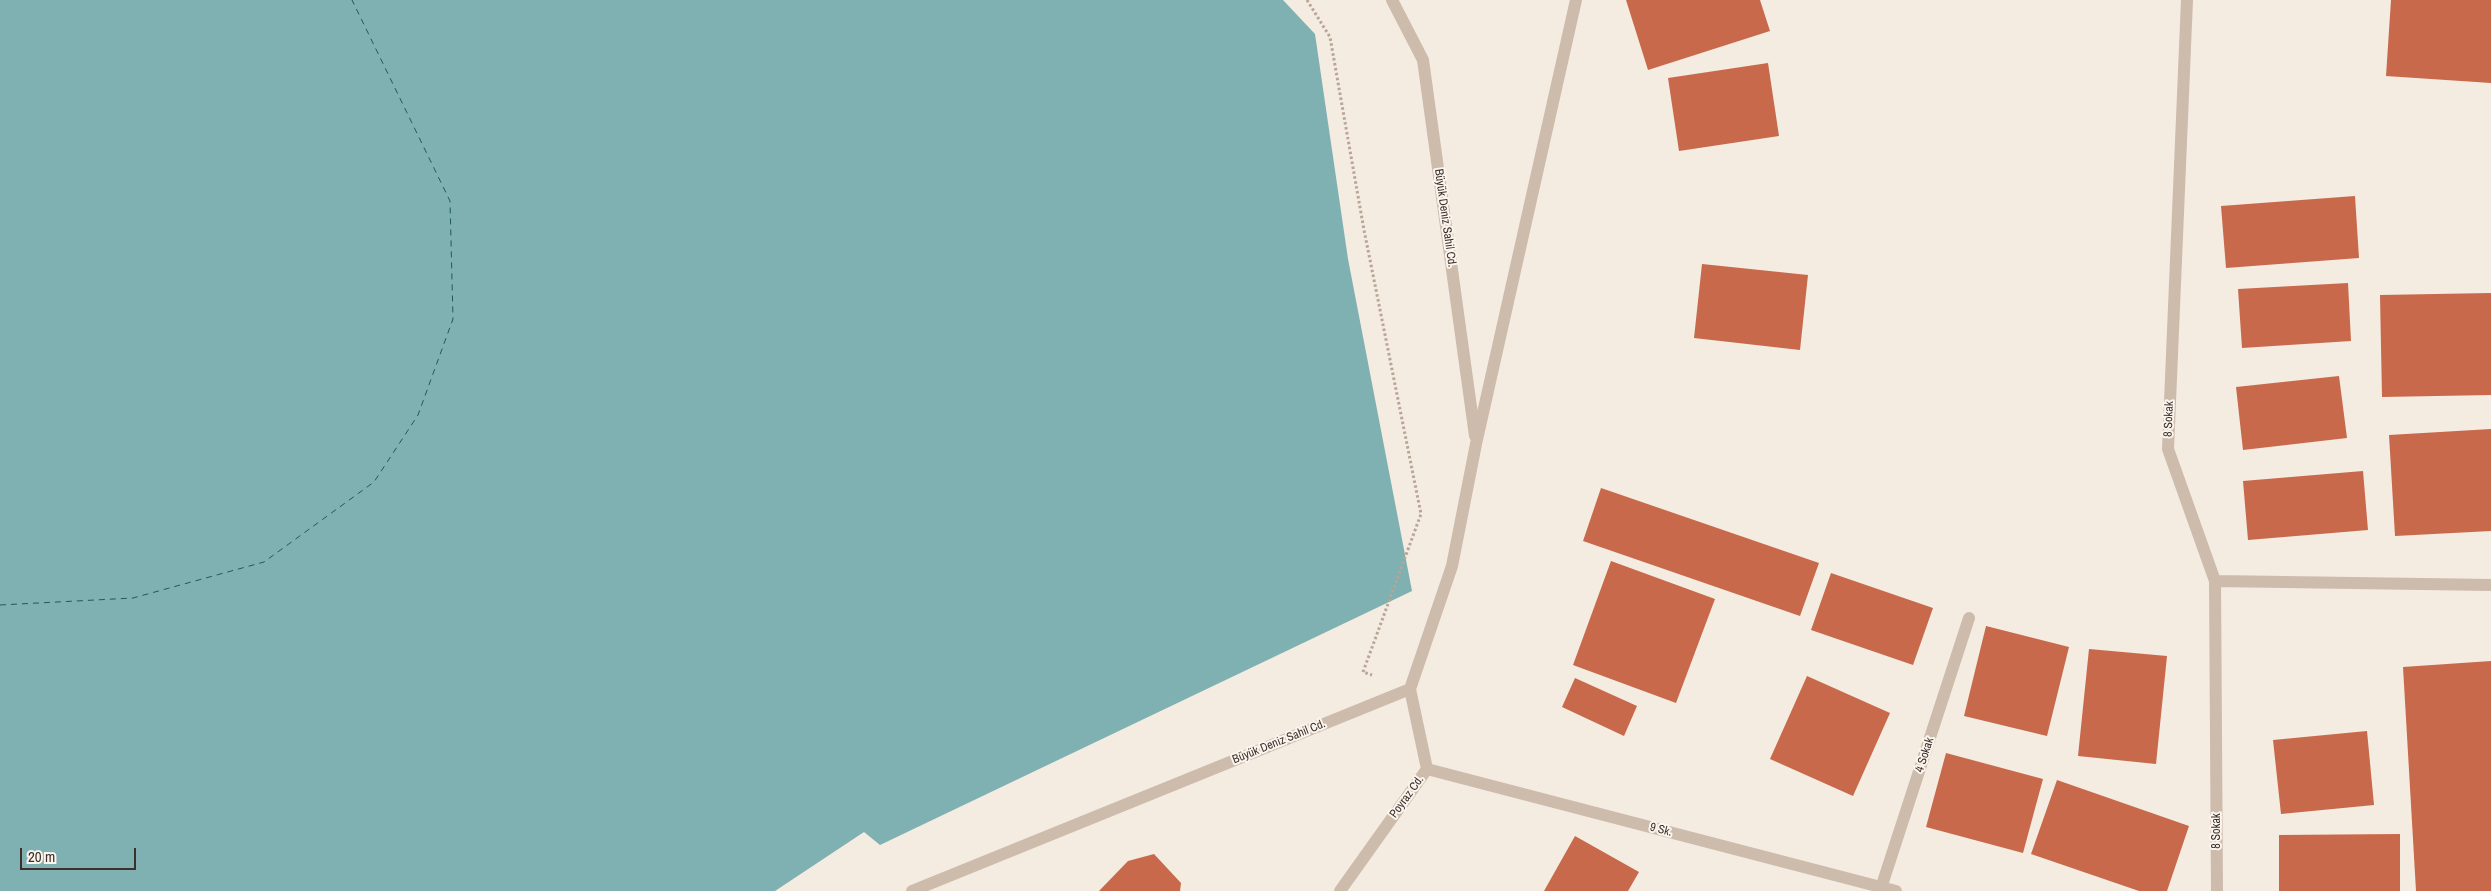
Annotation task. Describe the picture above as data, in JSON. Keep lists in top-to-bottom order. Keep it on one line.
{"streets":{"street":["Büyük Deniz Sahil Cd.","8 Sokak","4 Sokak","Poyraz Cd.","9 Sk."]},"crossings":[["Büyük Deniz Sahil Cd.","Poyraz Cd."],["4 Sokak","9 Sk."],["Poyraz Cd.","9 Sk."]],"scale_bar":"20 m"}
